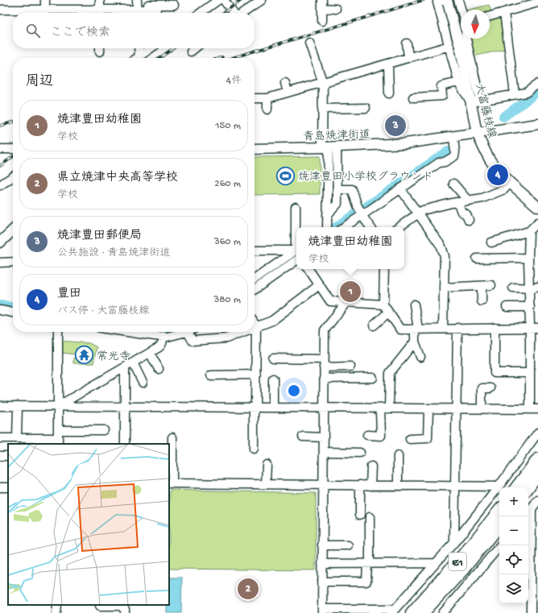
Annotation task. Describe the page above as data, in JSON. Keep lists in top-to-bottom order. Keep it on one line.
{"streets":{"highway":["E1"],"main road":["大富藤枝線","青島焼津街道"]},"crossings":[["大富藤枝線","青島焼津街道"]],"places":{"sports":["焼津豊田小学校グラウンド"],"temple":["常光寺"]},"north":"bottom","page":{"search":"ここで検索","heading":["周辺","4件"],"list":[{"mark":"1","name":"焼津豊田幼稚園","note":"学校","value":"150 m"},{"mark":"2","name":"県立焼津中央高等学校","note":"学校","value":"260 m"},{"mark":"3","name":"焼津豊田郵便局","note":"公共施設 · 青島焼津街道","value":"360 m"},{"mark":"4","name":"豊田","note":"バス停 · 大富藤枝線","value":"380 m"}],"pins":["3","4","1","2"],"popup":["焼津豊田幼稚園","学校"],"map_buttons":["+","−"]}}
